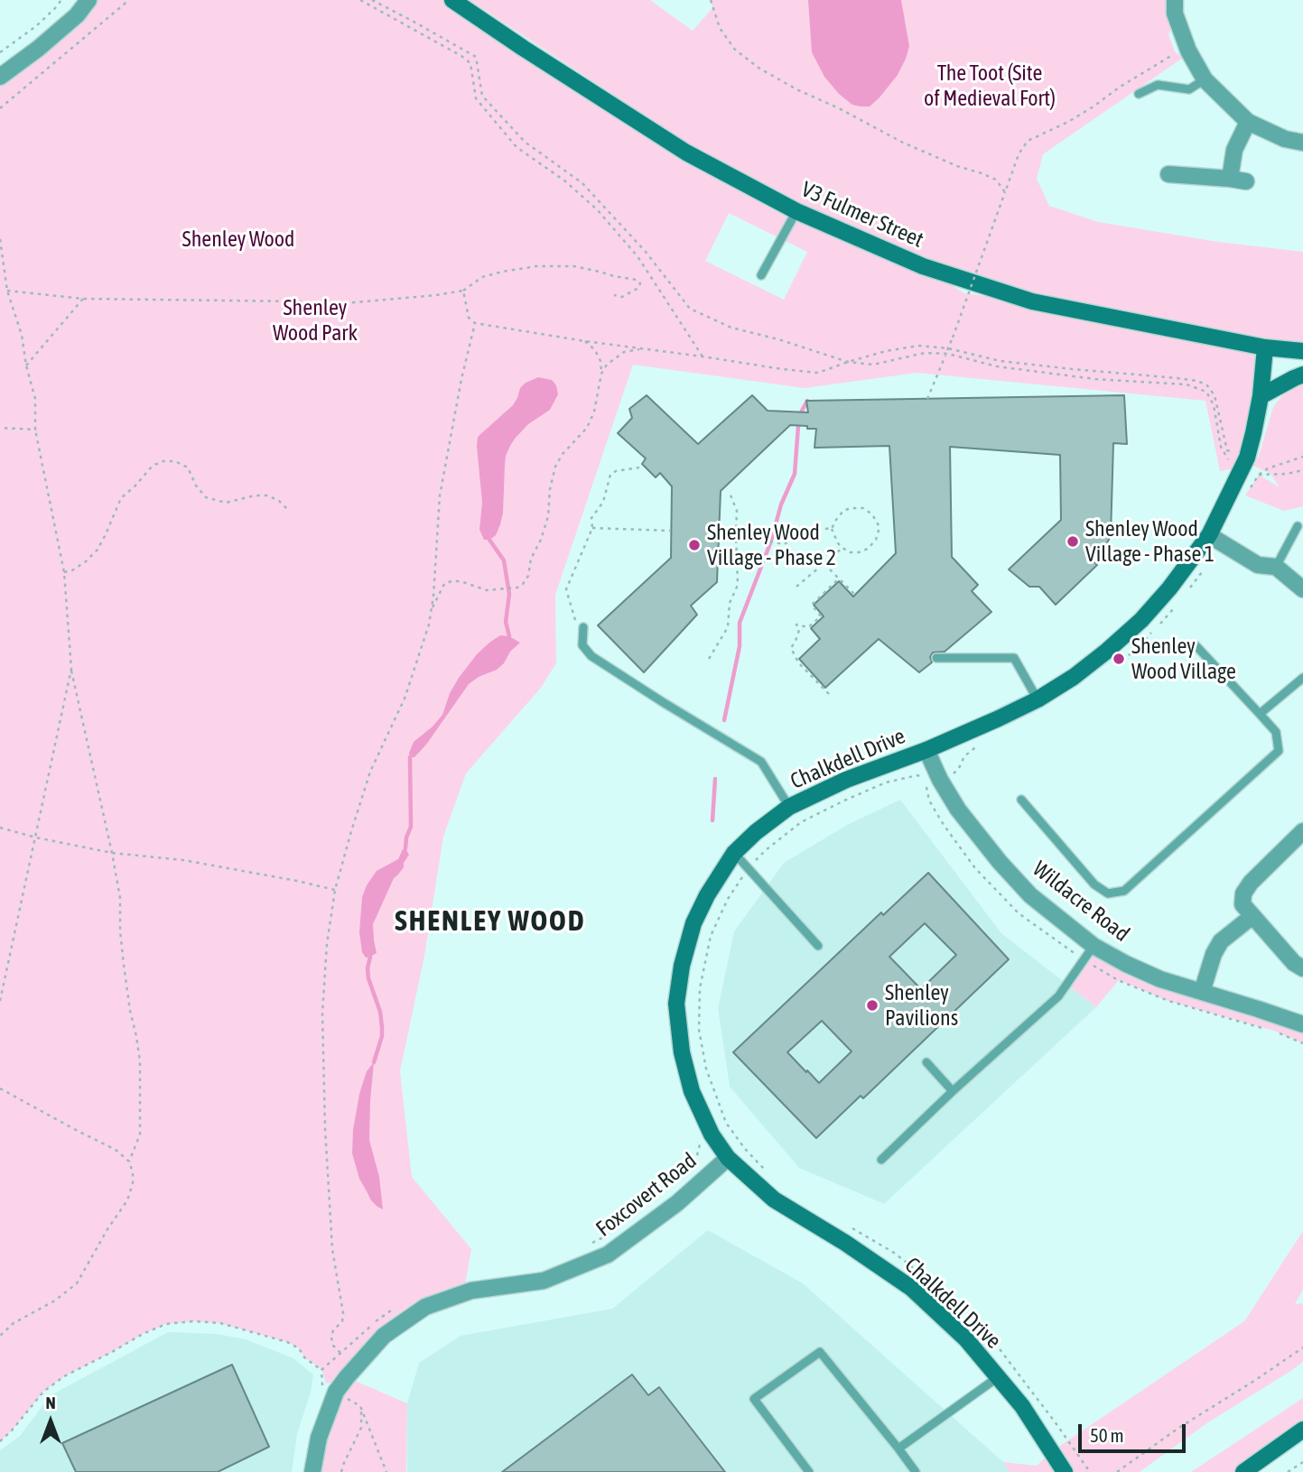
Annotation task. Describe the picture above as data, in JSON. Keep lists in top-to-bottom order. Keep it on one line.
{"streets":{"street":["V3 Fulmer Street","Chalkdell Drive","Wildacre Road","Foxcovert Road"]},"crossings":[["V3 Fulmer Street","Chalkdell Drive"],["Chalkdell Drive","Wildacre Road"],["Chalkdell Drive","Foxcovert Road"]],"districts":["SHENLEY WOOD"],"parks":["The Toot (Site of Medieval Fort)","Shenley Wood","Shenley Wood Park"],"places":["Shenley Wood Village - Phase 1","Shenley Wood Village - Phase 2","Shenley Wood Village","Shenley Pavilions"],"scale_bar":"50 m","north":"top"}
